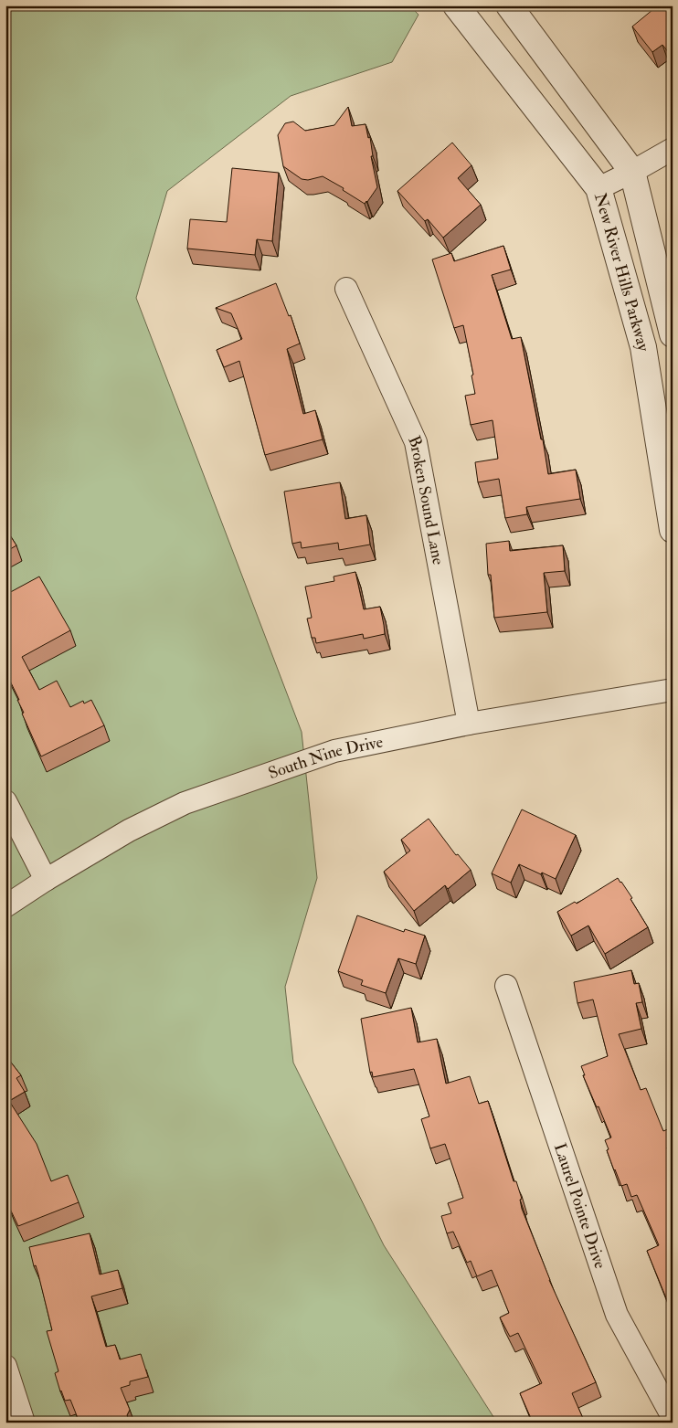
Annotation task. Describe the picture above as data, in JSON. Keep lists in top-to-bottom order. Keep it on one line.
{"streets":{"street":["New River Hills Parkway","Broken Sound Lane","South Nine Drive","Laurel Pointe Drive"]},"crossings":[["Broken Sound Lane","South Nine Drive"]]}
